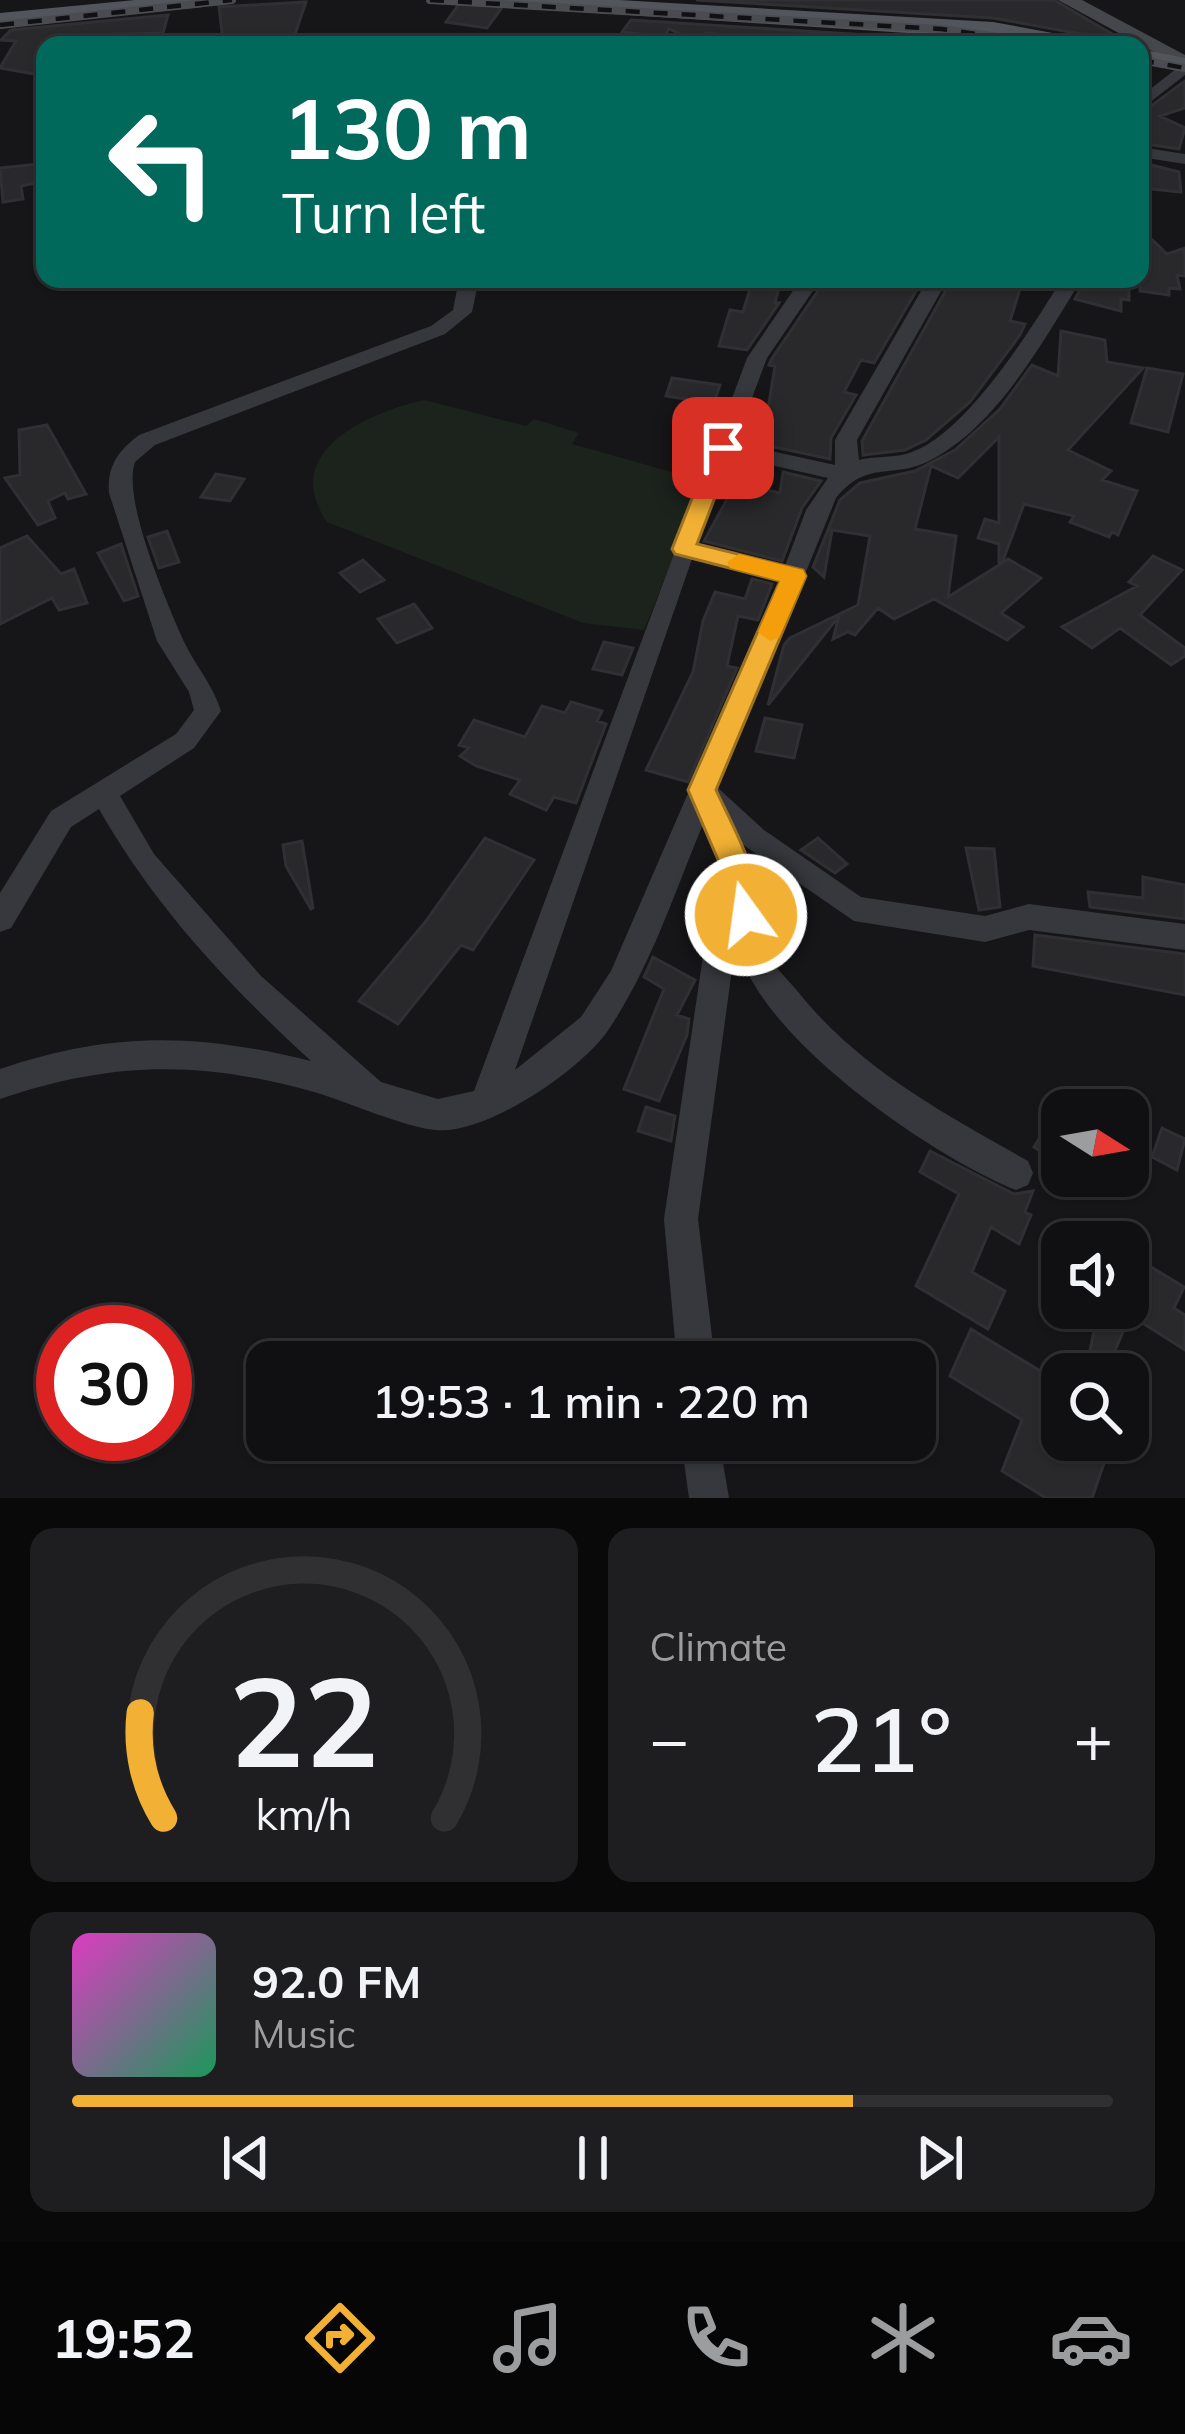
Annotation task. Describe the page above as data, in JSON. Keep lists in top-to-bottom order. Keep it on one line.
{"north":"right","page":{"turn":["130 m","Turn left"],"limit":"30","trip":"19:53 · 1 min · 220 m","tile":"Climate","heat":["−","21°","+"],"song":["92.0 FM","Music"],"tabs":"19:52","gauge":["22","km/h"]}}
